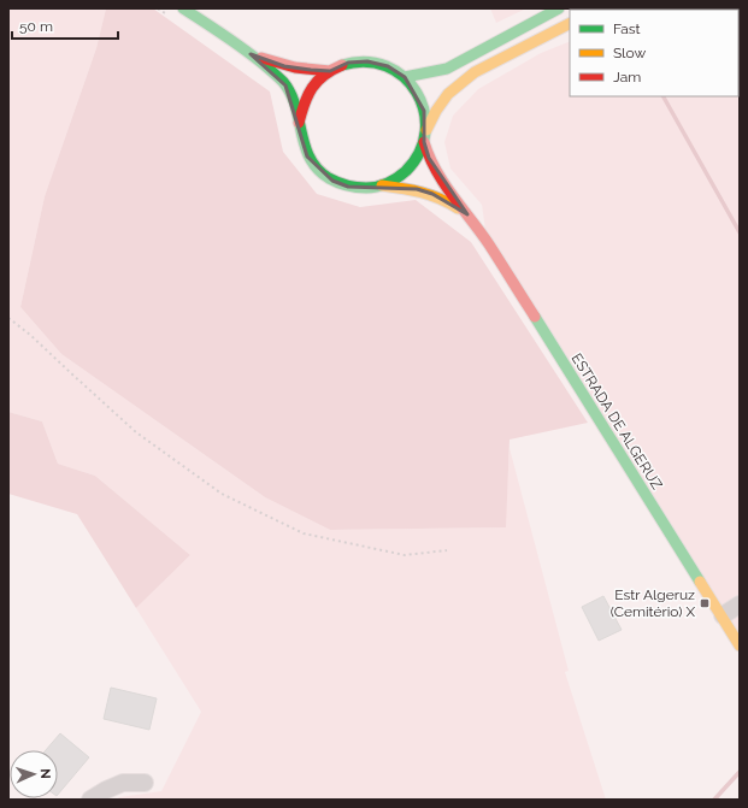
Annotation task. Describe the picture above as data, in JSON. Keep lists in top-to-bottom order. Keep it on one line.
{"streets":{"main road":["ESTRADA DE ALGERUZ"]},"places":{"transit":["Estr Algeruz (Cemitério) X"]},"legend":["Fast","Slow","Jam"],"scale_bar":"50 m","north":"right"}
